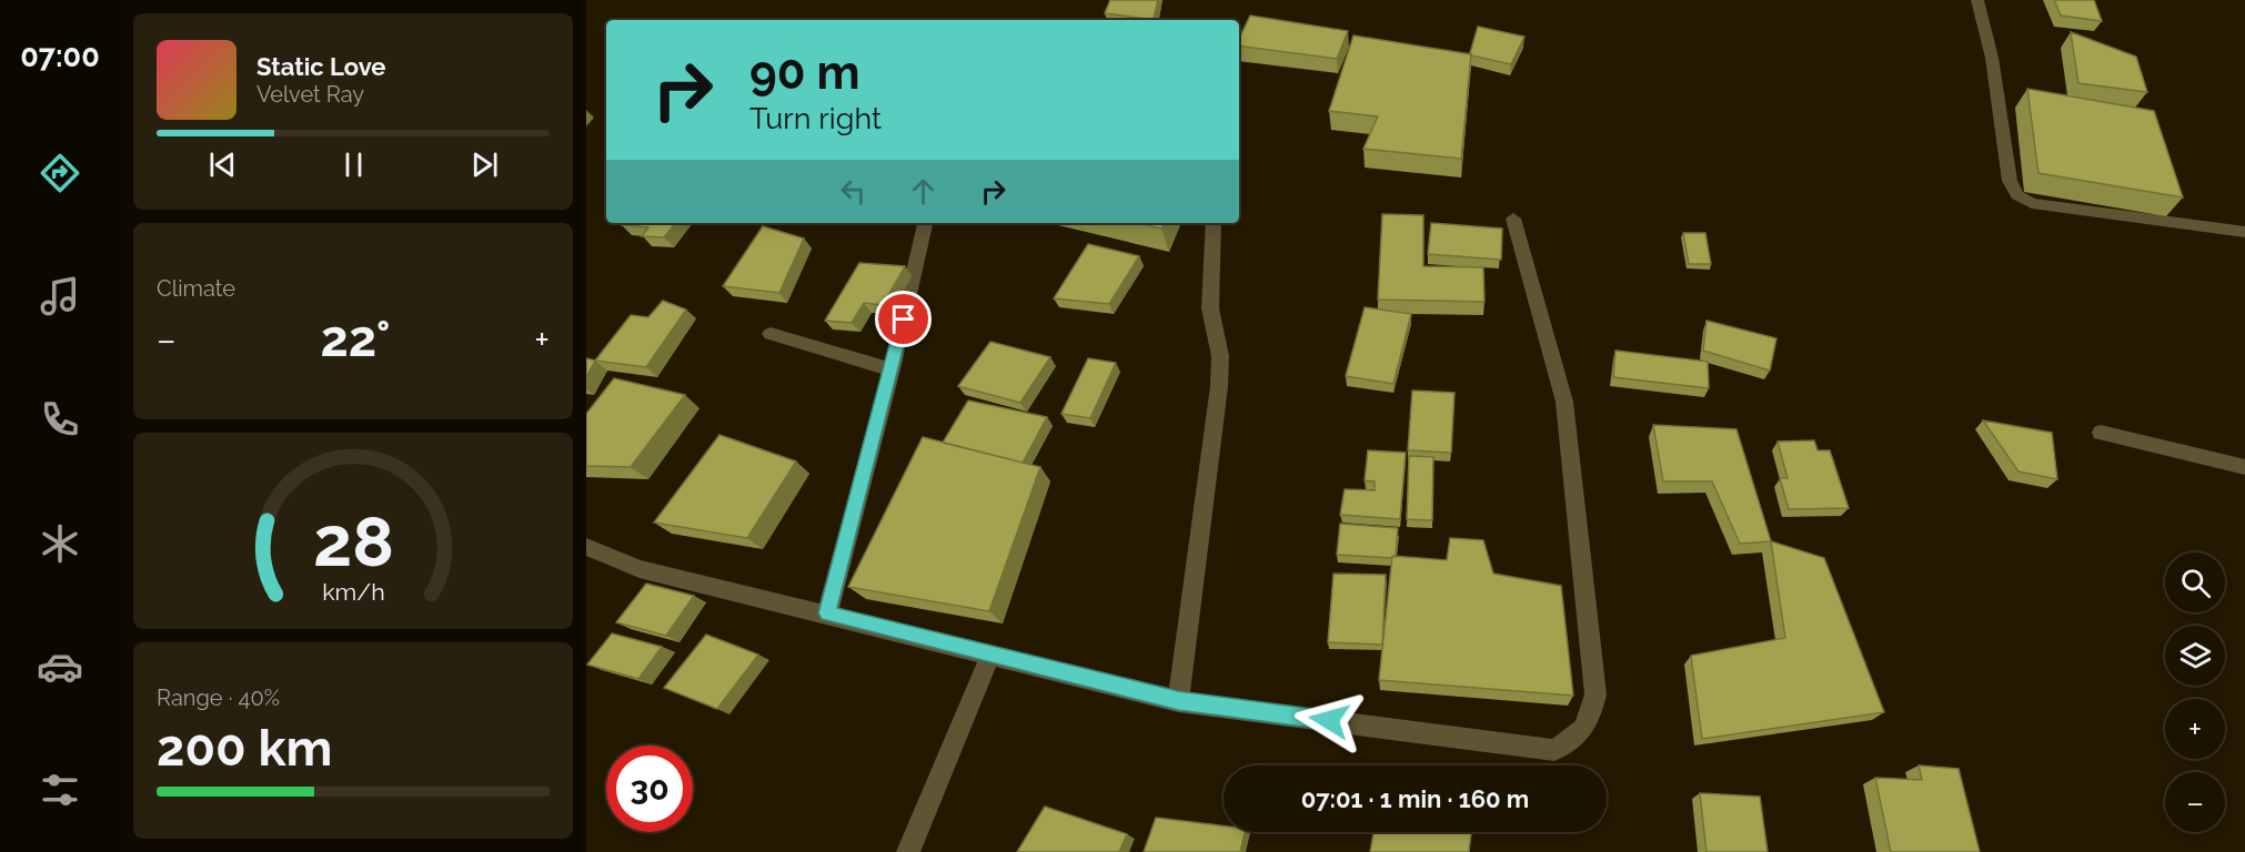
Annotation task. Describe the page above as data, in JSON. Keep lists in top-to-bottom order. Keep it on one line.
{"page":{"tabs":"07:00","turn":["90 m","Turn right"],"song":["Static Love","Velvet Ray"],"tile":["Climate",["Range · 40%","200 km"]],"heat":["−","22°","+"],"map_buttons":["+","−"],"limit":"30","trip":"07:01 · 1 min · 160 m","gauge":["28","km/h"]}}
